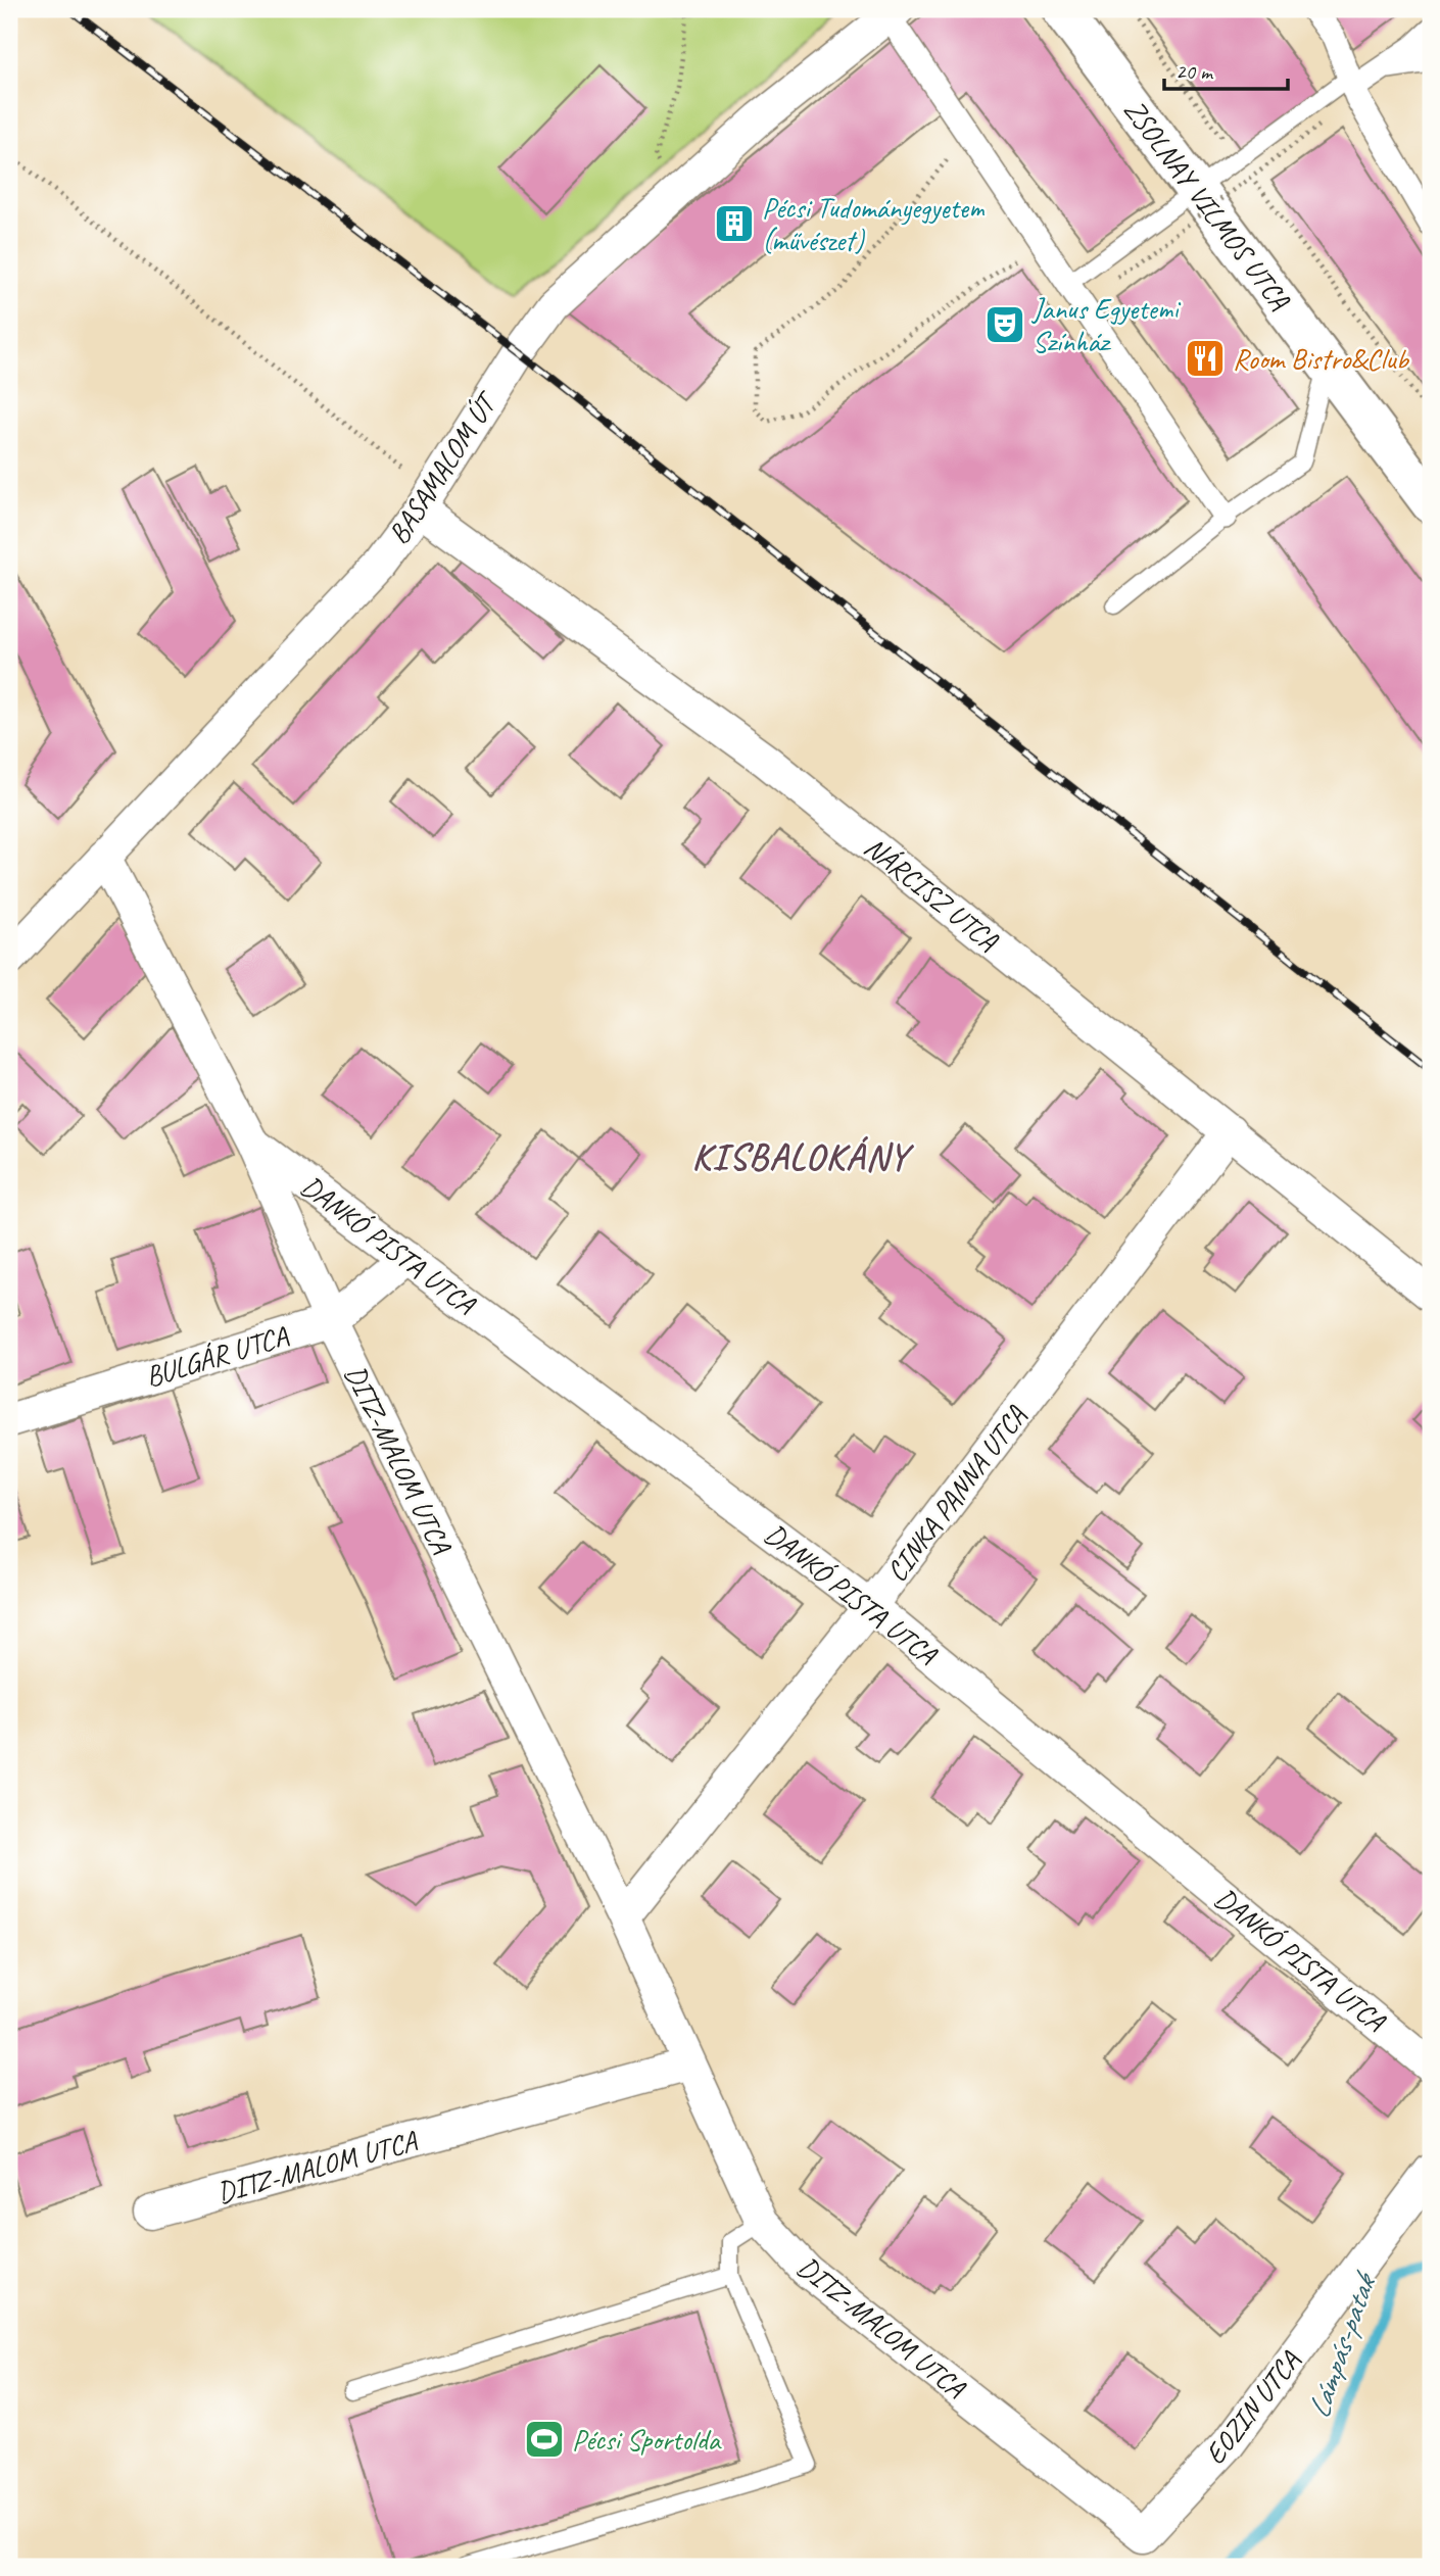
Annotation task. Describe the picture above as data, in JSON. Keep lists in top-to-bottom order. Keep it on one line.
{"streets":{"main road":["ZSOLNAY VILMOS UTCA"],"street":["BASAMALOM ÚT","NÁRCISZ UTCA","DANKÓ PISTA UTCA","BULGÁR UTCA","DITZ-MALOM UTCA","CINKA PANNA UTCA","EOZIN UTCA"]},"crossings":[["BASAMALOM ÚT","NÁRCISZ UTCA"],["BASAMALOM ÚT","DITZ-MALOM UTCA"],["NÁRCISZ UTCA","CINKA PANNA UTCA"],["DANKÓ PISTA UTCA","BULGÁR UTCA"],["DANKÓ PISTA UTCA","DITZ-MALOM UTCA"],["DANKÓ PISTA UTCA","CINKA PANNA UTCA"],["BULGÁR UTCA","DITZ-MALOM UTCA"],["DITZ-MALOM UTCA","CINKA PANNA UTCA"],["DITZ-MALOM UTCA","EOZIN UTCA"]],"districts":["KISBALOKÁNY"],"water":["Lámpás-patak"],"places":{"building":["Pécsi Tudományegyetem (művészet)"],"theatre":["Janus Egyetemi Színház"],"restaurant":["Room Bistro&Club"],"sports":["Pécsi Sportolda"]},"scale_bar":"20 m"}
